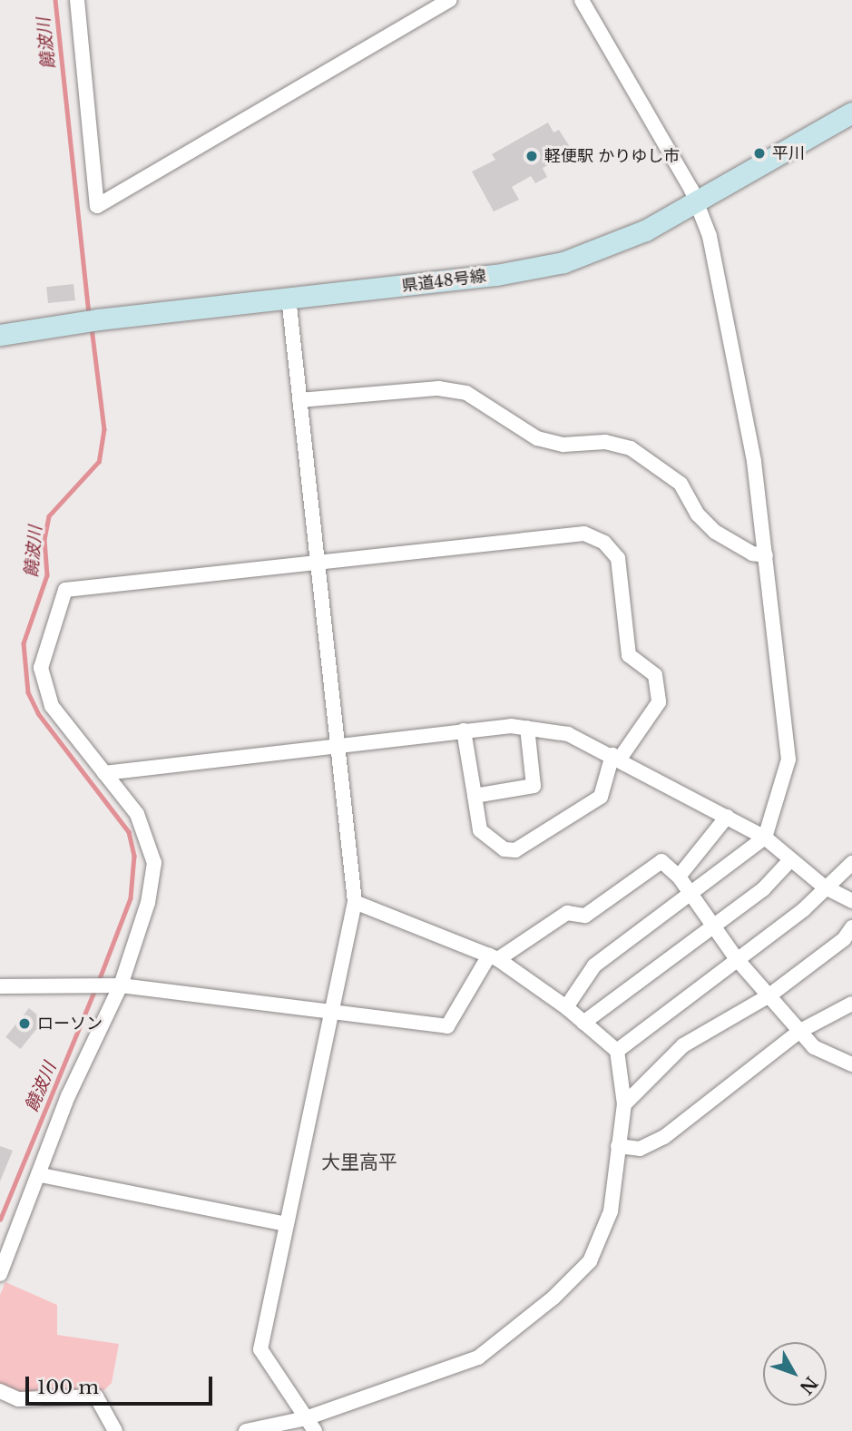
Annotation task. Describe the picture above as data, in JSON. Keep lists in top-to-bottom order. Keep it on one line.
{"streets":{"main road":["県道48号線"]},"districts":["大里高平"],"water":["饒波川"],"places":["平川","軽便駅 かりゆし市","ローソン"],"scale_bar":"100 m","north":"bottom right"}
